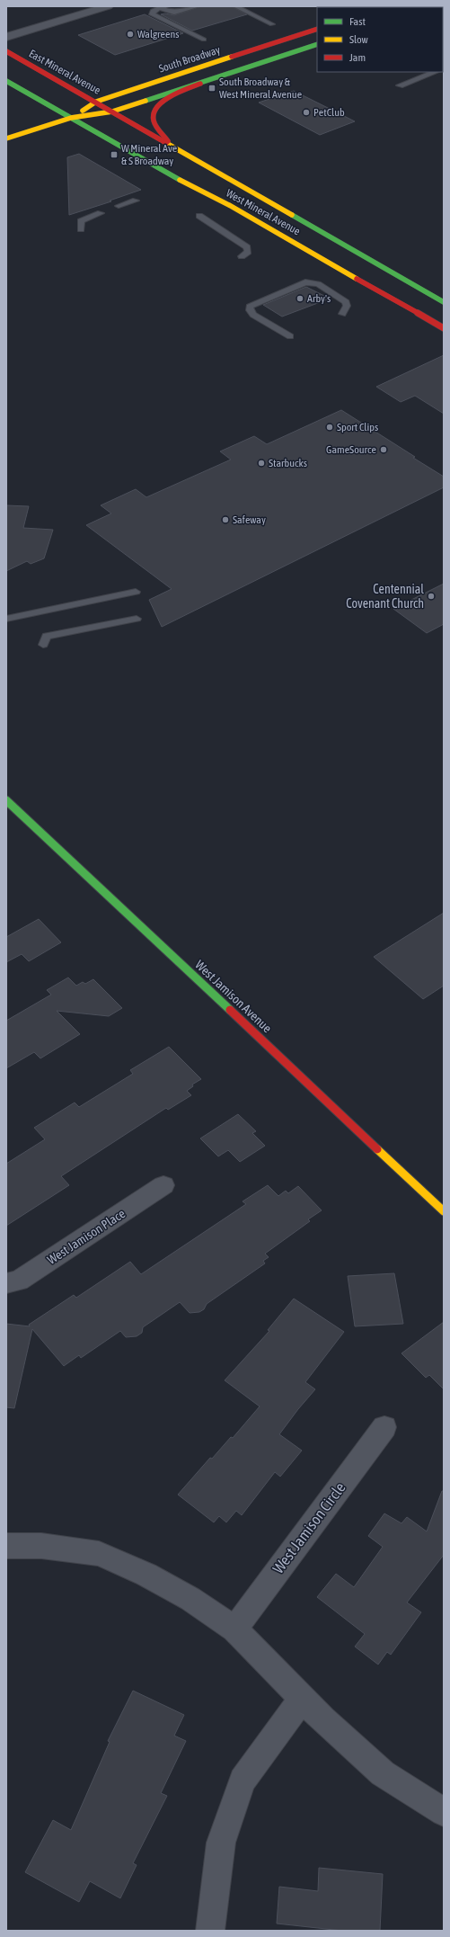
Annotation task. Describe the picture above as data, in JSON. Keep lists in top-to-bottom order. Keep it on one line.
{"streets":{"main road":["South Broadway","East Mineral Avenue","West Mineral Avenue","West Jamison Avenue"],"street":["West Jamison Place","West Jamison Circle"]},"crossings":[["South Broadway","East Mineral Avenue"],["South Broadway","West Mineral Avenue"],["East Mineral Avenue","West Mineral Avenue"]],"places":{"other":["Walgreens","PetClub","Arby's","Sport Clips","GameSource","Starbucks","Safeway","Centennial Covenant Church"],"transit":["South Broadway & West Mineral Avenue","W Mineral Ave & S Broadway"]},"legend":["Fast","Slow","Jam"]}
